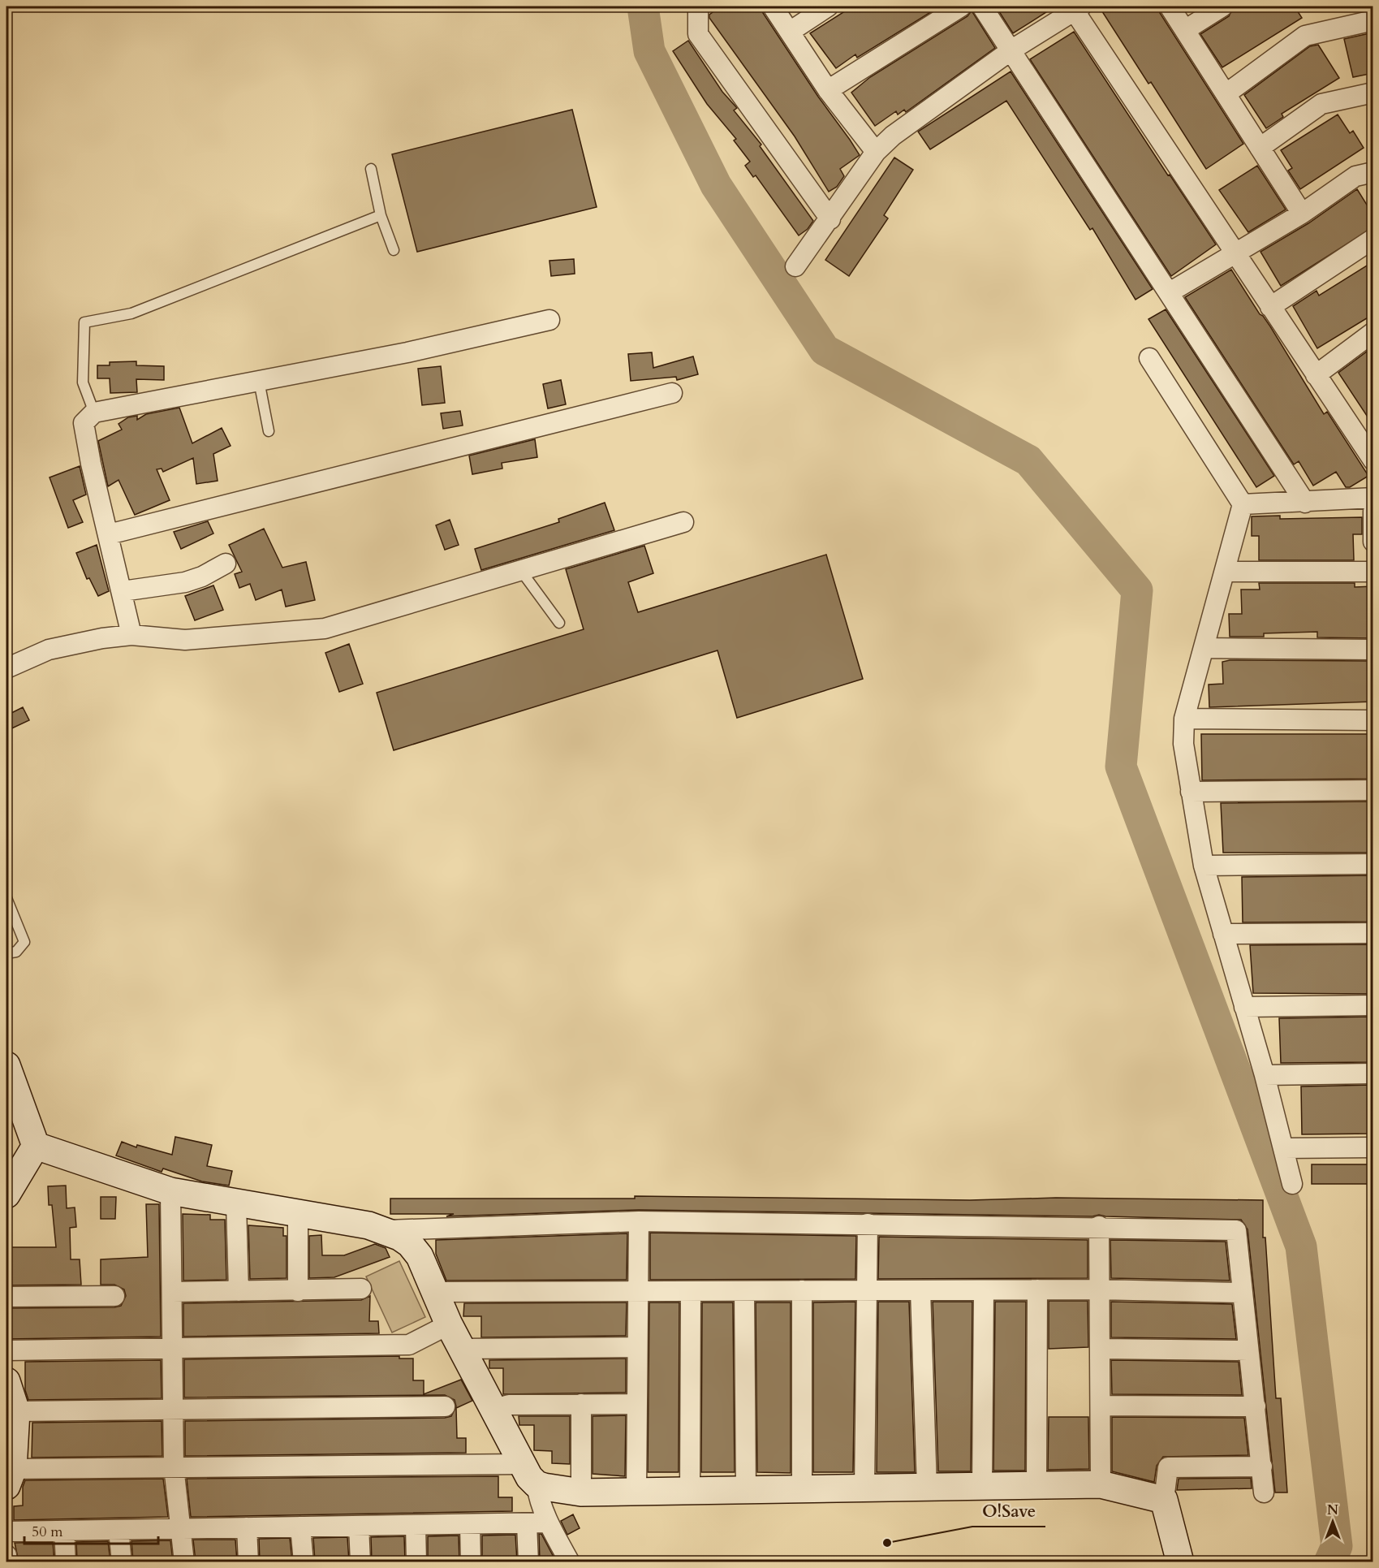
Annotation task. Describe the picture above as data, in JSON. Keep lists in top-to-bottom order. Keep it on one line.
{"places":["O!Save"],"scale_bar":"50 m","north":"top"}
